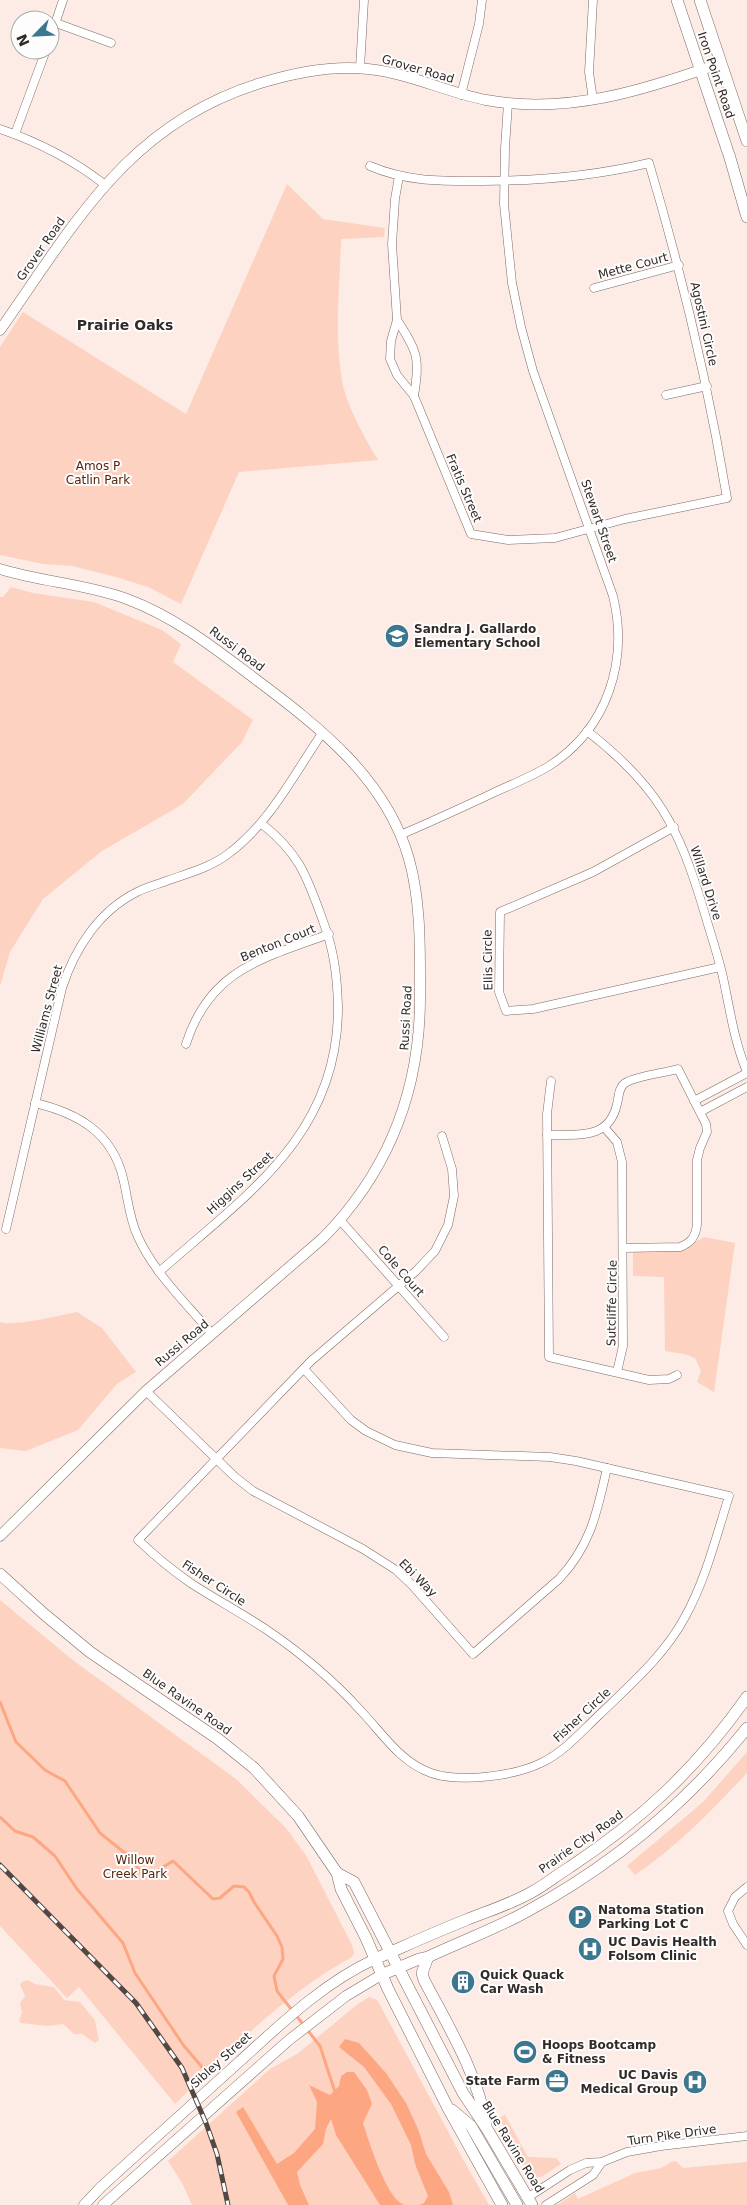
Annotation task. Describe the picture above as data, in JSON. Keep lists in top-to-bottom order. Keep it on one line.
{"streets":{"main road":["Iron Point Road","Blue Ravine Road","Prairie City Road","Sibley Street"],"street":["Grover Road","Mette Court","Agostini Circle","Fratis Street","Stewart Street","Russi Road","Willard Drive","Benton Court","Ellis Circle","Williams Street","Higgins Street","Cole Court","Sutcliffe Circle","Ebi Way","Fisher Circle","Turn Pike Drive"]},"crossings":[["Grover Road","Iron Point Road"],["Grover Road","Stewart Street"],["Mette Court","Agostini Circle"],["Agostini Circle","Fratis Street"],["Agostini Circle","Stewart Street"],["Fratis Street","Stewart Street"],["Stewart Street","Russi Road"],["Stewart Street","Willard Drive"],["Russi Road","Williams Street"],["Russi Road","Cole Court"],["Russi Road","Ebi Way"],["Willard Drive","Ellis Circle"],["Benton Court","Higgins Street"],["Williams Street","Higgins Street"],["Cole Court","Fisher Circle"],["Ebi Way","Fisher Circle"],["Blue Ravine Road","Prairie City Road"],["Blue Ravine Road","Sibley Street"],["Blue Ravine Road","Turn Pike Drive"],["Prairie City Road","Sibley Street"]],"districts":["Prairie Oaks"],"parks":["Amos P Catlin Park","Willow Creek Park"],"places":{"school or university":["Sandra J. Gallardo Elementary School"],"parking":["Natoma Station Parking Lot C"],"hospital":["UC Davis Health Folsom Clinic","UC Davis Medical Group"],"building":["Quick Quack Car Wash"],"sports":["Hoops Bootcamp & Fitness"],"office":["State Farm"]},"north":"bottom left"}
